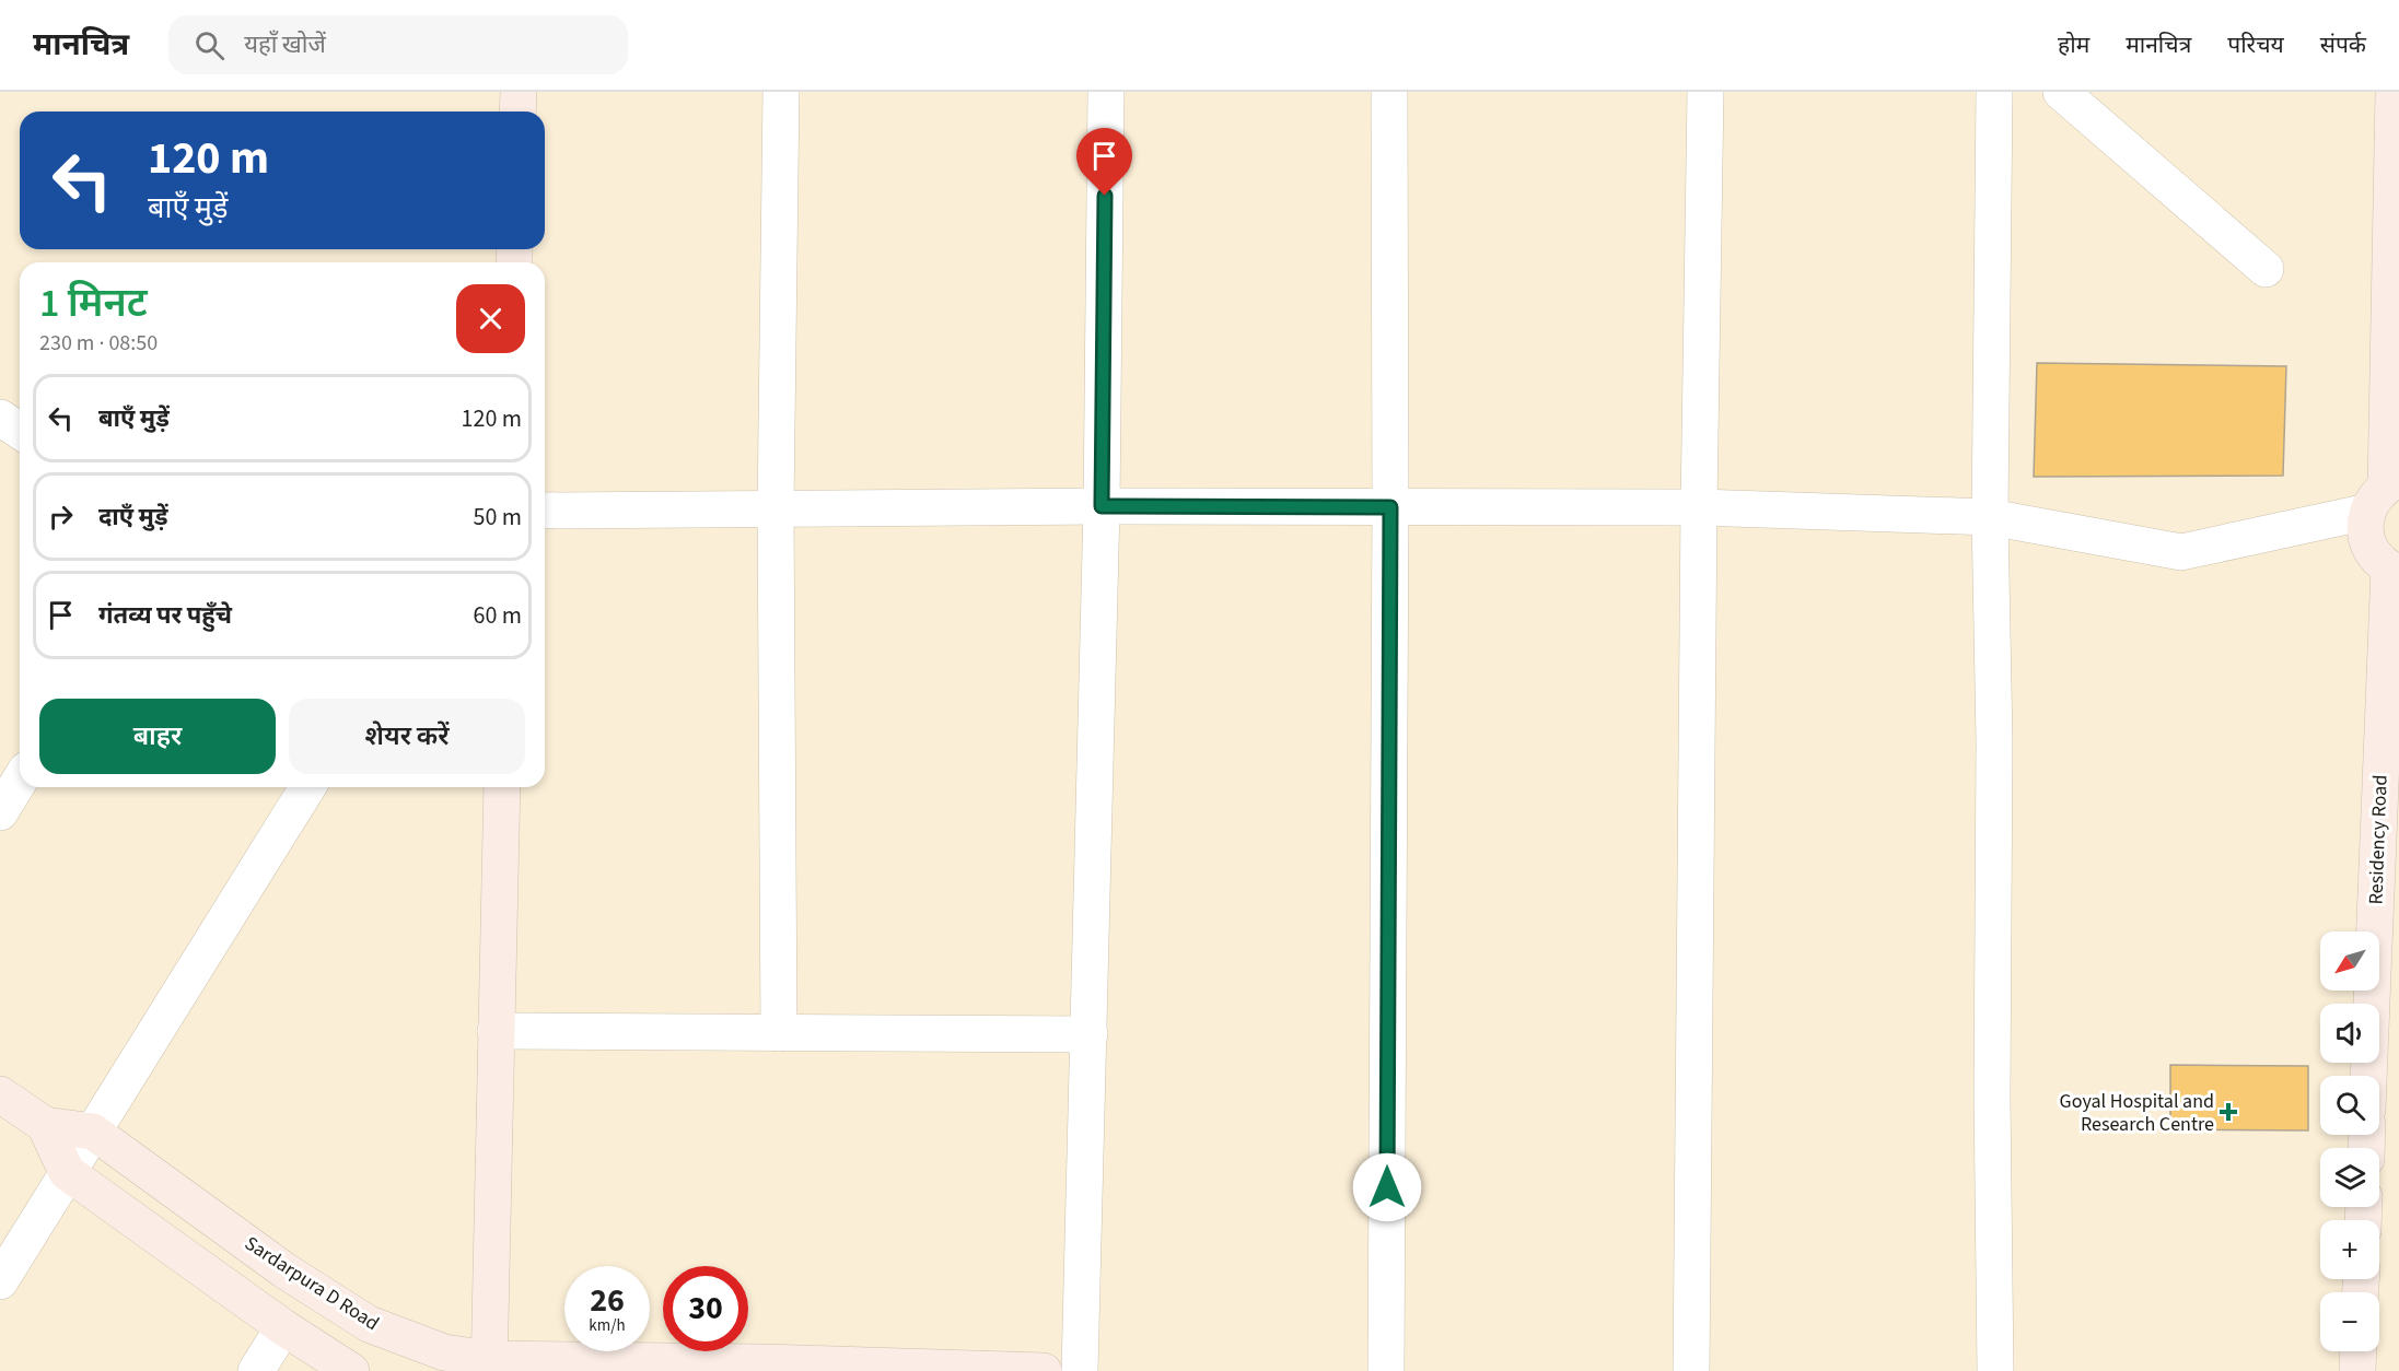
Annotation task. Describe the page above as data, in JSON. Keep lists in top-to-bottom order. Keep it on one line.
{"streets":{"street":["Residency Road","Sardarpura D Road"]},"places":{"health":["Goyal Hospital and Research Centre"]},"north":"bottom left","page":{"header":"मानचित्र","search":"यहाँ खोजें","nav":["होम","मानचित्र","परिचय","संपर्क"],"turn":["120 m","बाएँ मुड़ें"],"heading":["1 मिनट","230 m · 08:50"],"list":[{"name":"बाएँ मुड़ें","value":"120 m"},{"name":"दाएँ मुड़ें","value":"50 m"},{"name":"गंतव्य पर पहुँचे","value":"60 m"}],"buttons":["बाहर","शेयर करें"],"map_buttons":["+","−"],"speed":"26 km/h","limit":"30"}}
